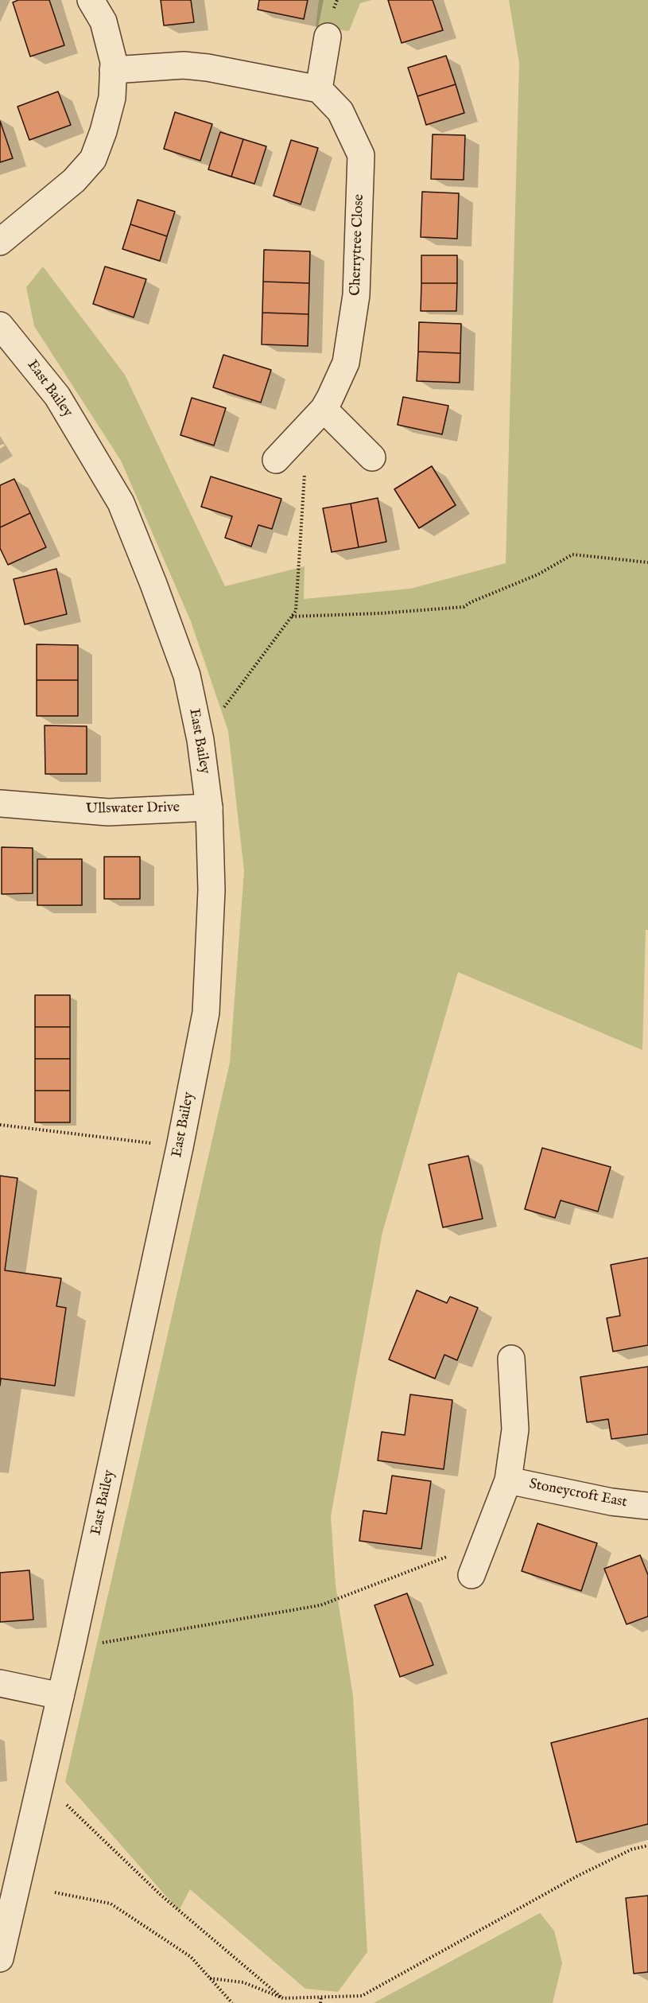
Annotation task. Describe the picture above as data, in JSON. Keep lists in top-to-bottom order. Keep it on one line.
{"streets":{"street":["Cherrytree Close","East Bailey","Ullswater Drive","Stoneycroft East"]},"crossings":[["East Bailey","Ullswater Drive"]]}
